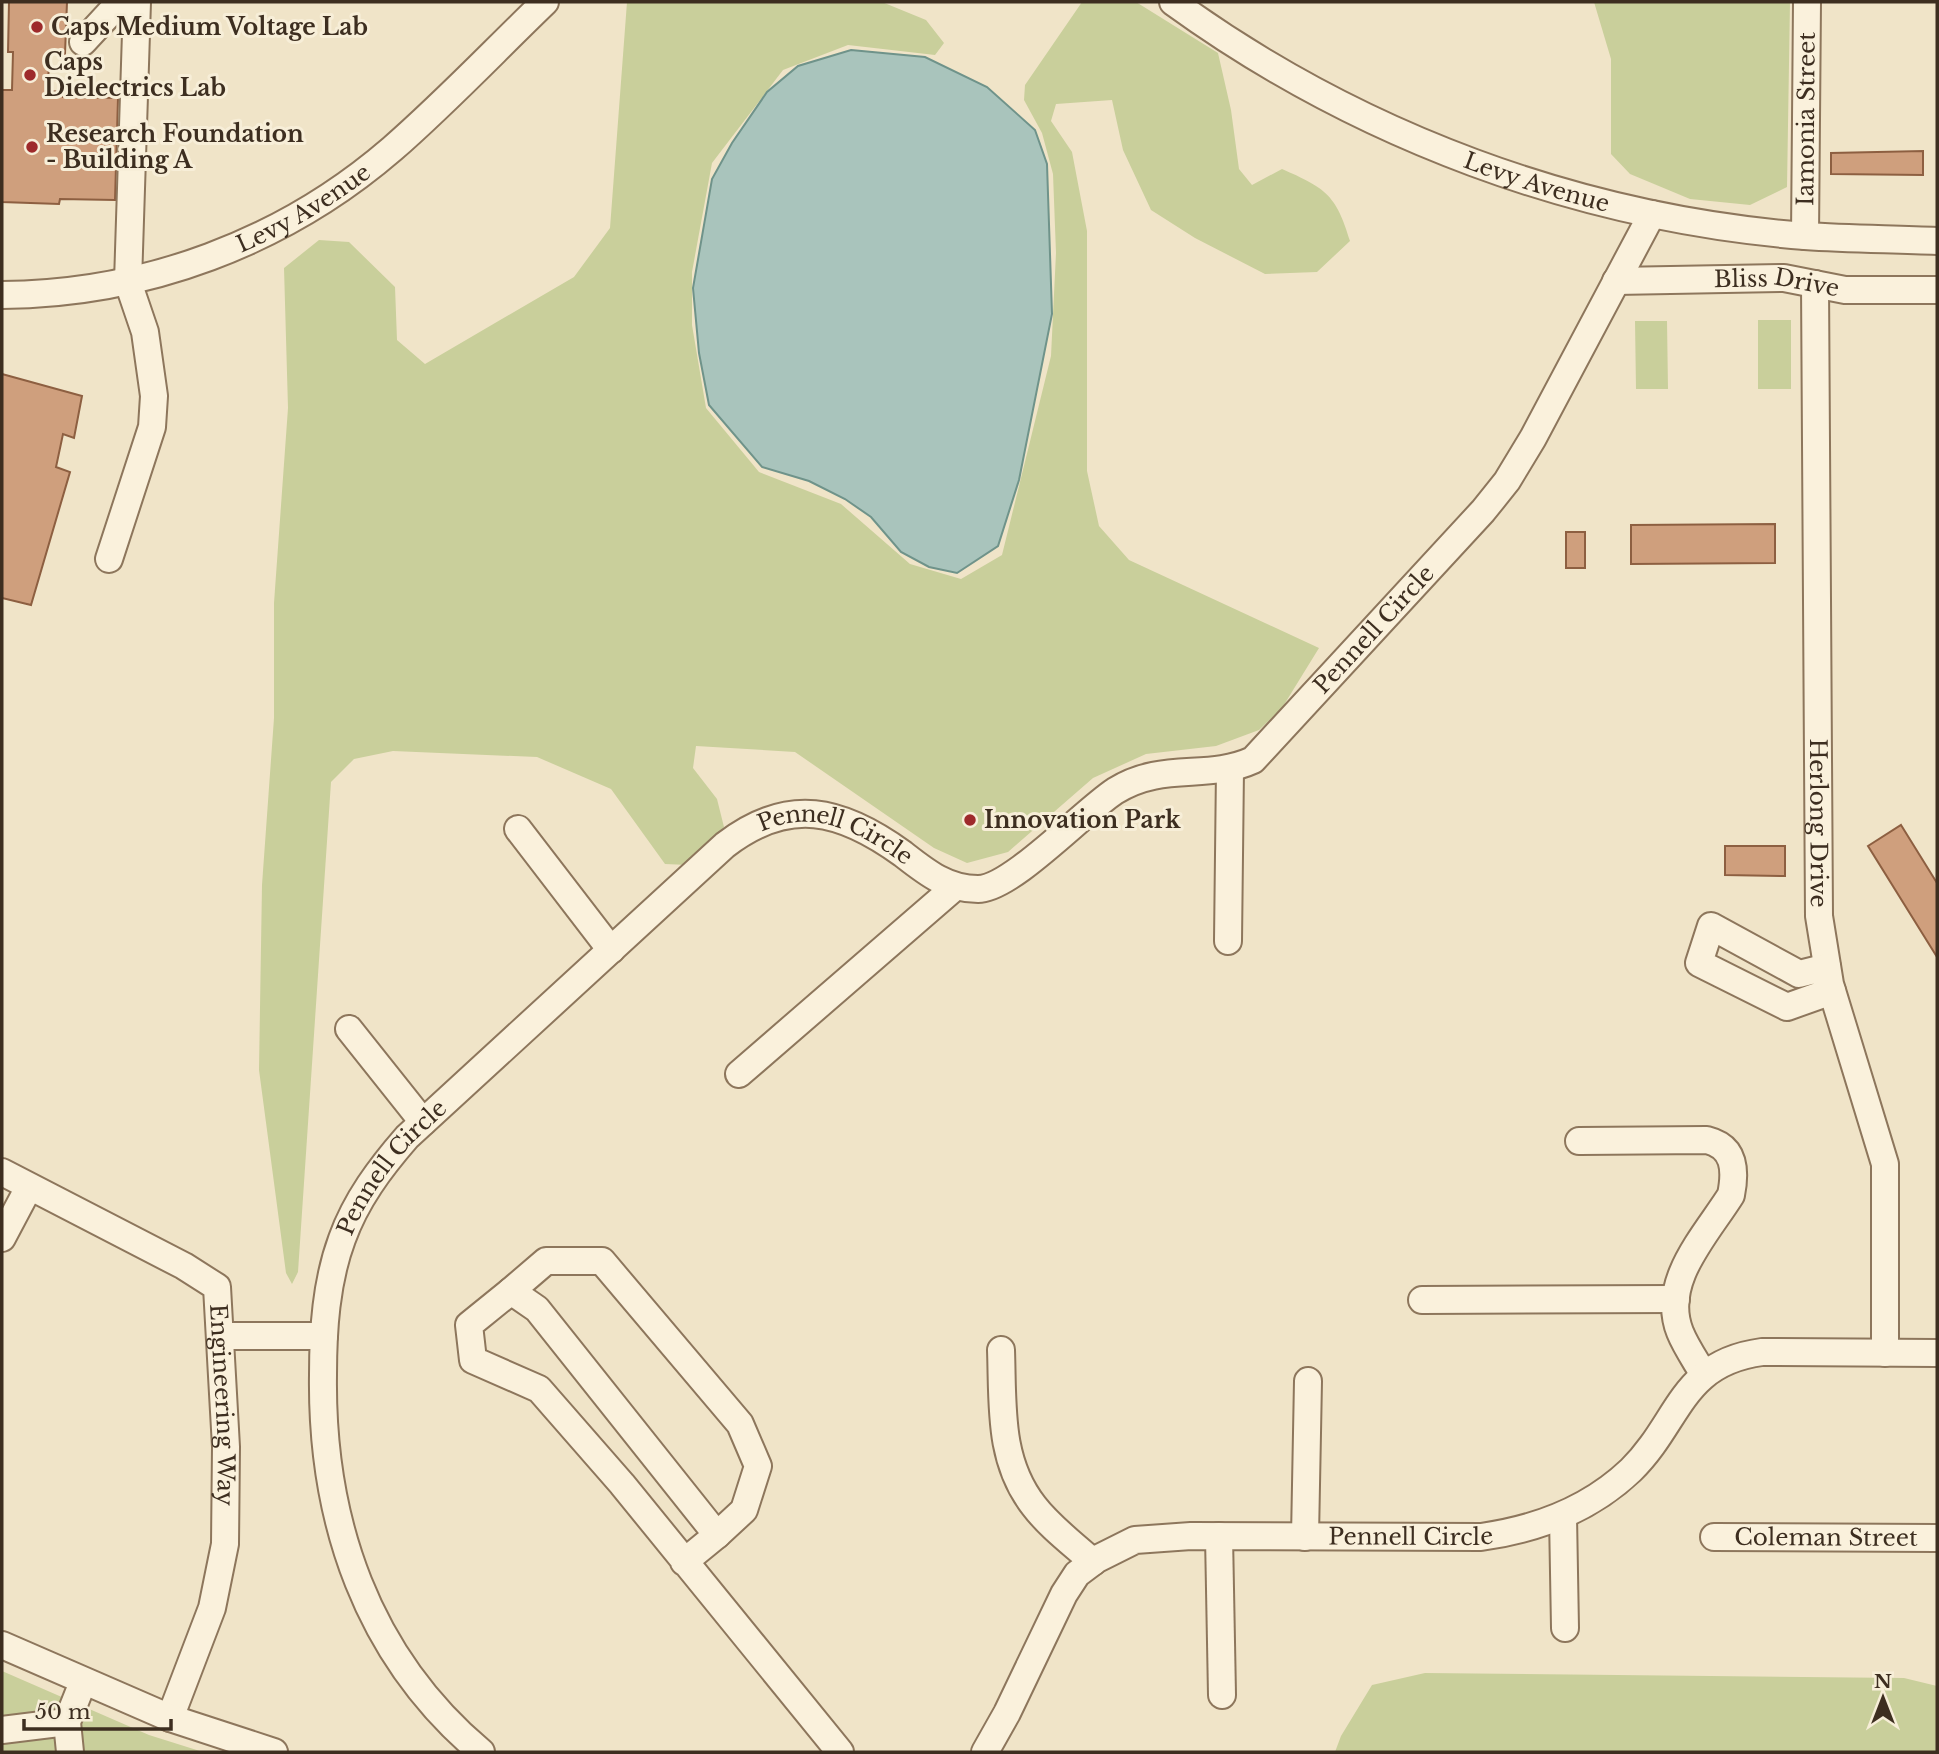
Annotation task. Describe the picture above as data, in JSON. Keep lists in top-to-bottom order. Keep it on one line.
{"streets":{"street":["Iamonia Street","Levy Avenue","Bliss Drive","Pennell Circle","Herlong Drive","Engineering Way","Coleman Street"]},"crossings":[["Iamonia Street","Levy Avenue"],["Levy Avenue","Pennell Circle"],["Bliss Drive","Pennell Circle"],["Bliss Drive","Herlong Drive"],["Pennell Circle","Herlong Drive"]],"places":["Caps Medium Voltage Lab","Caps Dielectrics Lab","Research Foundation - Building A","Innovation Park"],"scale_bar":"50 m","north":"top"}
